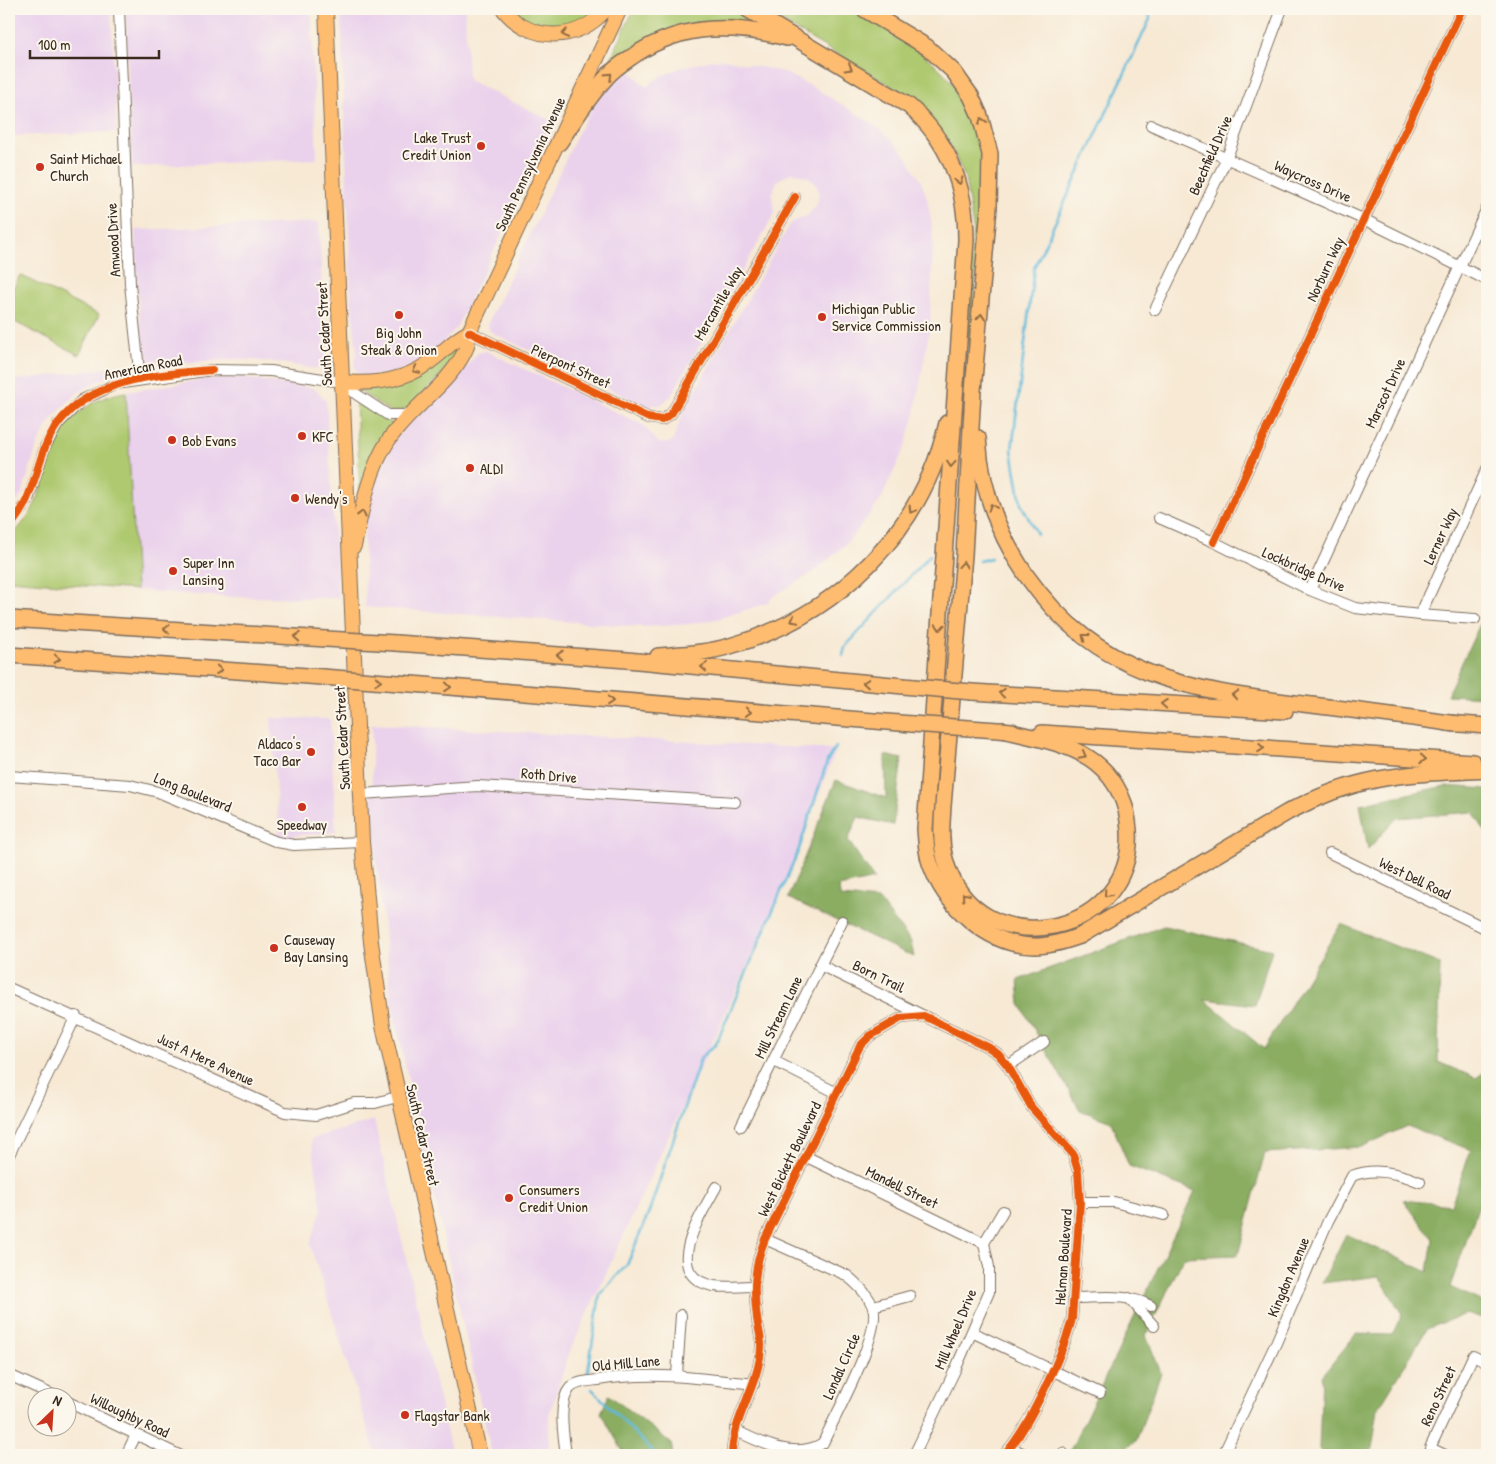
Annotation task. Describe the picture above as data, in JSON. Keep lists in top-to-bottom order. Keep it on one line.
{"streets":{"main road":["South Pennsylvania Avenue","South Cedar Street"],"street":["Beechfield Drive","Waycross Drive","Amwood Drive","Norburn Way","Mercantile Way","Pierpont Street","American Road","Marscot Drive","Lerner Way","Lockbridge Drive","Roth Drive","Long Boulevard","West Dell Road","Born Trail","Mill Stream Lane","Just A Mere Avenue","West Bickett Boulevard","Mandell Street","Helman Boulevard","Kingdon Avenue","Mill Wheel Drive","Old Mill Lane","Londal Circle","Reno Street","Willoughby Road"]},"crossings":[["Beechfield Drive","Waycross Drive"],["South Pennsylvania Avenue","South Cedar Street"],["South Pennsylvania Avenue","Pierpont Street"],["Waycross Drive","Norburn Way"],["Waycross Drive","Marscot Drive"],["Amwood Drive","American Road"],["Norburn Way","Lockbridge Drive"],["Mercantile Way","Pierpont Street"],["South Cedar Street","American Road"],["South Cedar Street","Roth Drive"],["South Cedar Street","Long Boulevard"],["South Cedar Street","Just A Mere Avenue"],["Marscot Drive","Lockbridge Drive"],["Lerner Way","Lockbridge Drive"],["Born Trail","Mill Stream Lane"],["Born Trail","West Bickett Boulevard"],["West Bickett Boulevard","Mandell Street"],["West Bickett Boulevard","Old Mill Lane"],["West Bickett Boulevard","Londal Circle"],["Mandell Street","Mill Wheel Drive"]],"places":["Lake Trust Credit Union","Saint Michael Church","Big John Steak & Onion","Michigan Public Service Commission","KFC","Bob Evans","ALDI","Wendy's","Super Inn Lansing","Aldaco's Taco Bar","Speedway","Causeway Bay Lansing","Consumers Credit Union","Flagstar Bank"],"scale_bar":"100 m","north":"top right"}
